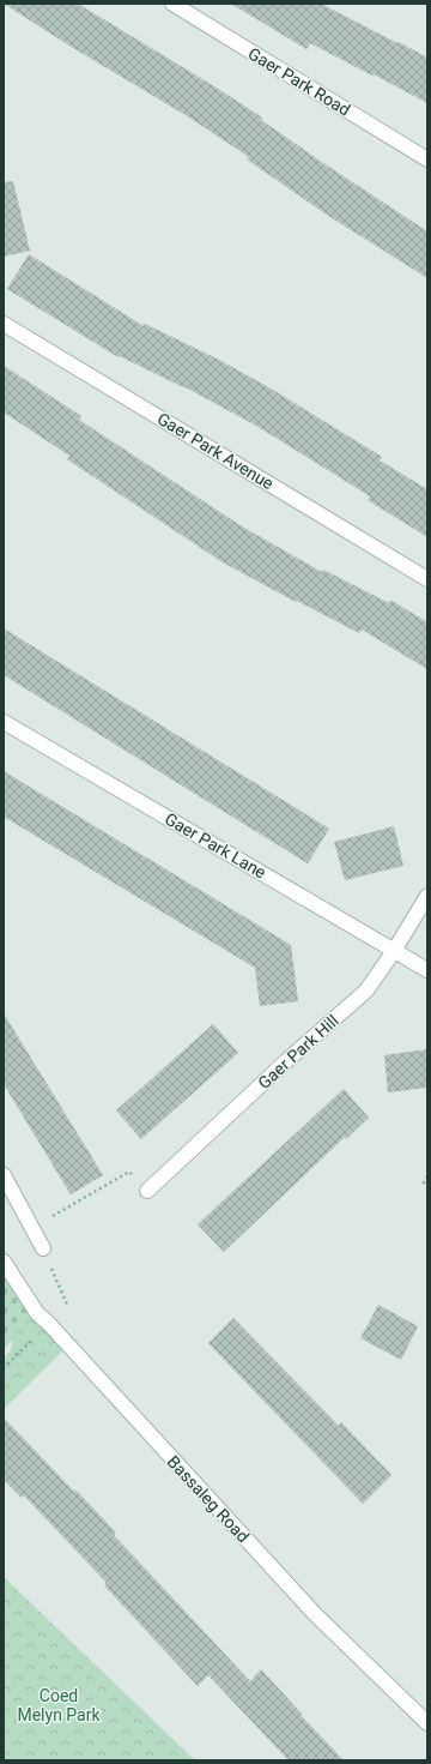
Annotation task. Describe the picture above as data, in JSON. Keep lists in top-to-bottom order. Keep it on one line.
{"streets":{"street":["Gaer Park Road","Gaer Park Avenue","Gaer Park Lane","Gaer Park Hill","Bassaleg Road"]},"crossings":[["Gaer Park Lane","Gaer Park Hill"]],"parks":["Coed Melyn Park"]}
